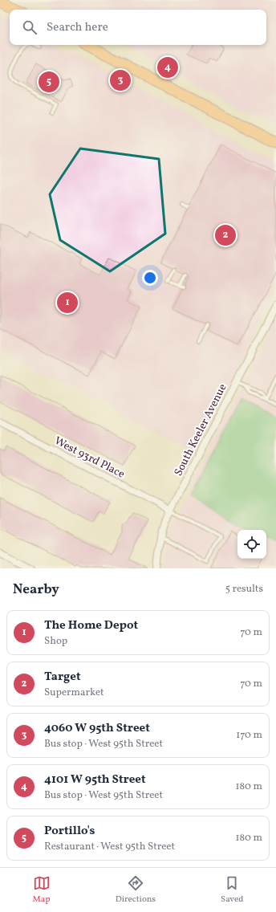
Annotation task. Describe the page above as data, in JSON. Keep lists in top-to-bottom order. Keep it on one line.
{"streets":{"street":["South Keeler Avenue","West 93rd Place"]},"crossings":[["South Keeler Avenue","West 93rd Place"]],"page":{"search":"Search here","pins":["4","3","5","2","1"],"heading":["Nearby","5 results"],"list":[{"mark":"1","name":"The Home Depot","note":"Shop","value":"70 m"},{"mark":"2","name":"Target","note":"Supermarket","value":"70 m"},{"mark":"3","name":"4060 W 95th Street","note":"Bus stop · West 95th Street","value":"170 m"},{"mark":"4","name":"4101 W 95th Street","note":"Bus stop · West 95th Street","value":"180 m"},{"mark":"5","name":"Portillo's","note":"Restaurant · West 95th Street","value":"180 m"}],"nav":["Map","Directions","Saved"]}}
